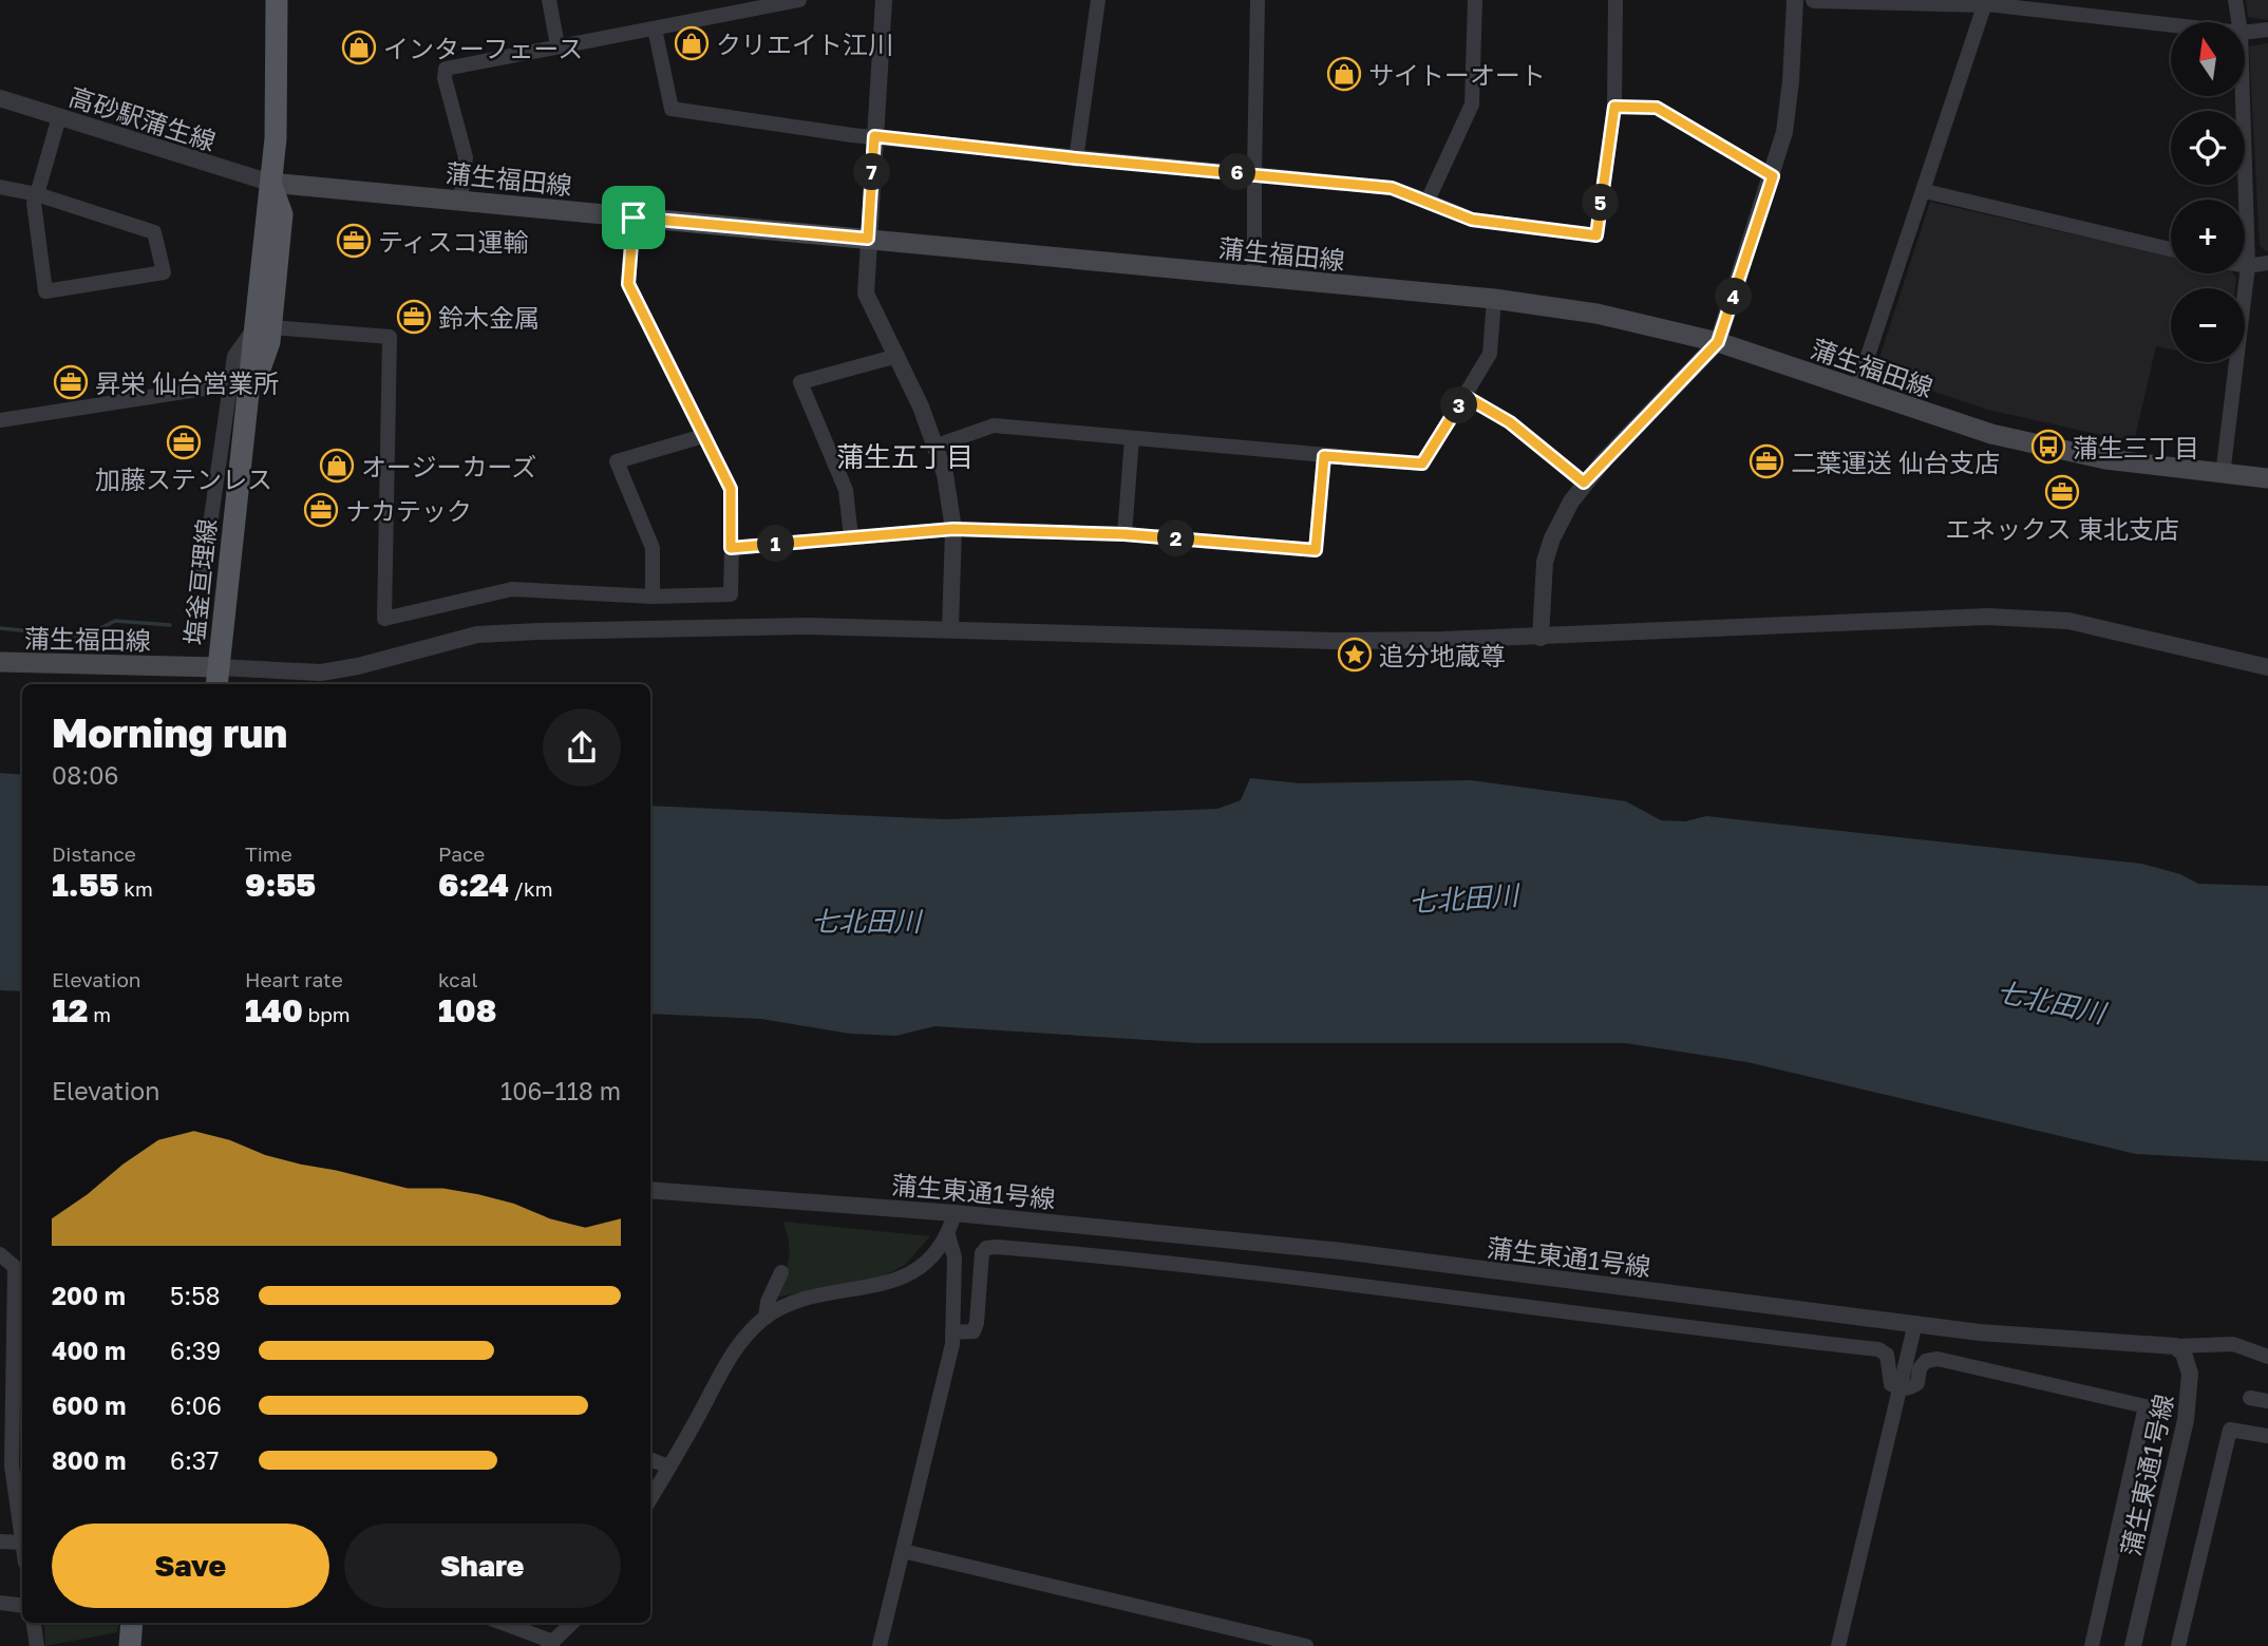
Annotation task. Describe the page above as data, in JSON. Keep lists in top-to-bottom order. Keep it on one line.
{"streets":{"main road":["蒲生福田線","塩釜亘理線"],"street":["高砂駅蒲生線","蒲生東通1号線"]},"crossings":[["高砂駅蒲生線","蒲生福田線"],["高砂駅蒲生線","塩釜亘理線"],["蒲生福田線","塩釜亘理線"]],"districts":["蒲生五丁目"],"water":["七北田川"],"places":{"shop":["クリエイト江川","インターフェース","サイトーオート","オージーカーズ"],"office":["ティスコ運輸","鈴木金属","昇栄 仙台営業所","加藤ステンレス","二葉運送 仙台支店","エネックス 東北支店","ナカテック"],"bus stop":["蒲生三丁目"],"place":["追分地蔵尊"]},"north":"top","page":{"map_buttons":["+","−"],"pins":["6","7","5","4","3","2","1"],"heading":["Morning run","08:06"],"stats":[["Distance","1.55 km"],["Time","9:55"],["Pace","6:24 /km"],["Elevation","12 m"],["Heart rate","140 bpm"],["kcal","108"]],"chart":["Elevation","106–118 m"],"list":[{"name":"200 m","note":"5:58"},{"name":"400 m","note":"6:39"},{"name":"600 m","note":"6:06"},{"name":"800 m","note":"6:37"}],"buttons":["Save","Share"]}}
